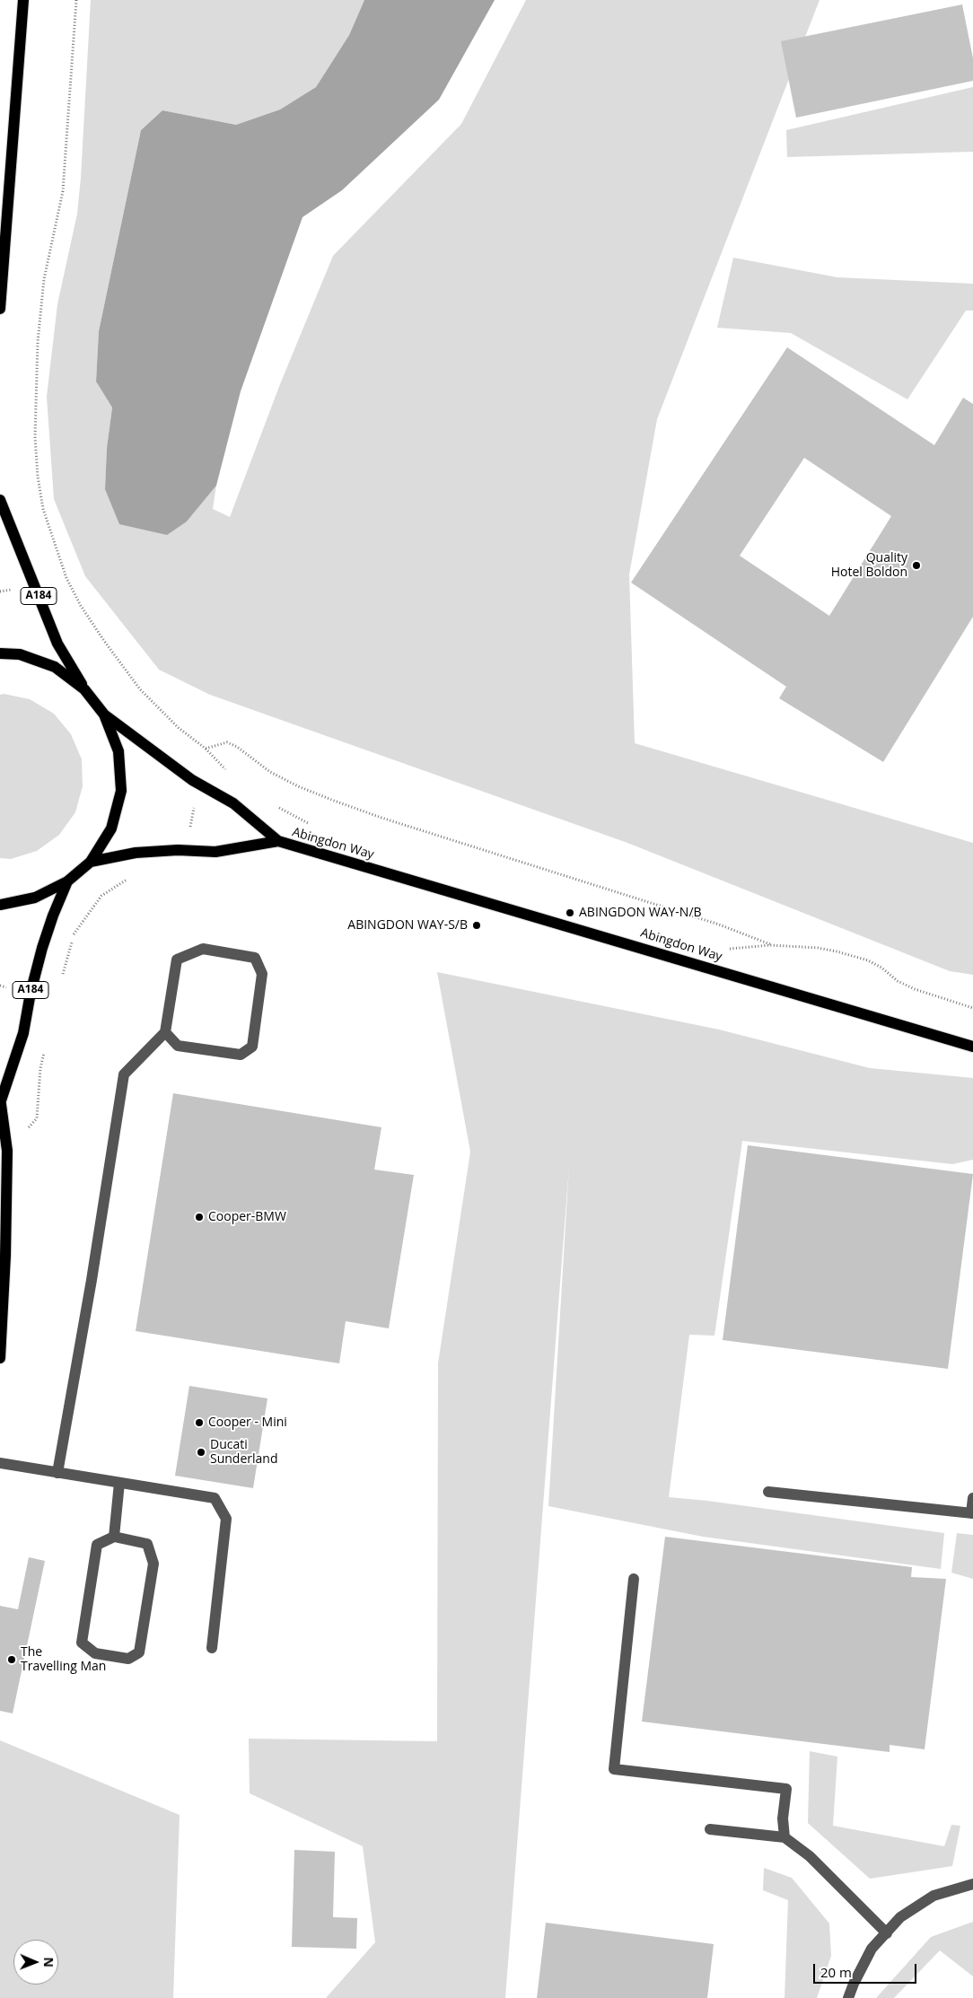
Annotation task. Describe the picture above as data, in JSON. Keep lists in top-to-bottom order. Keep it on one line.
{"streets":{"main road":["A184","Abingdon Way"]},"places":["Quality Hotel Boldon","ABINGDON WAY-N/B","ABINGDON WAY-S/B","Cooper-BMW","Cooper - Mini","Ducati Sunderland","The Travelling Man"],"scale_bar":"20 m","north":"right"}
